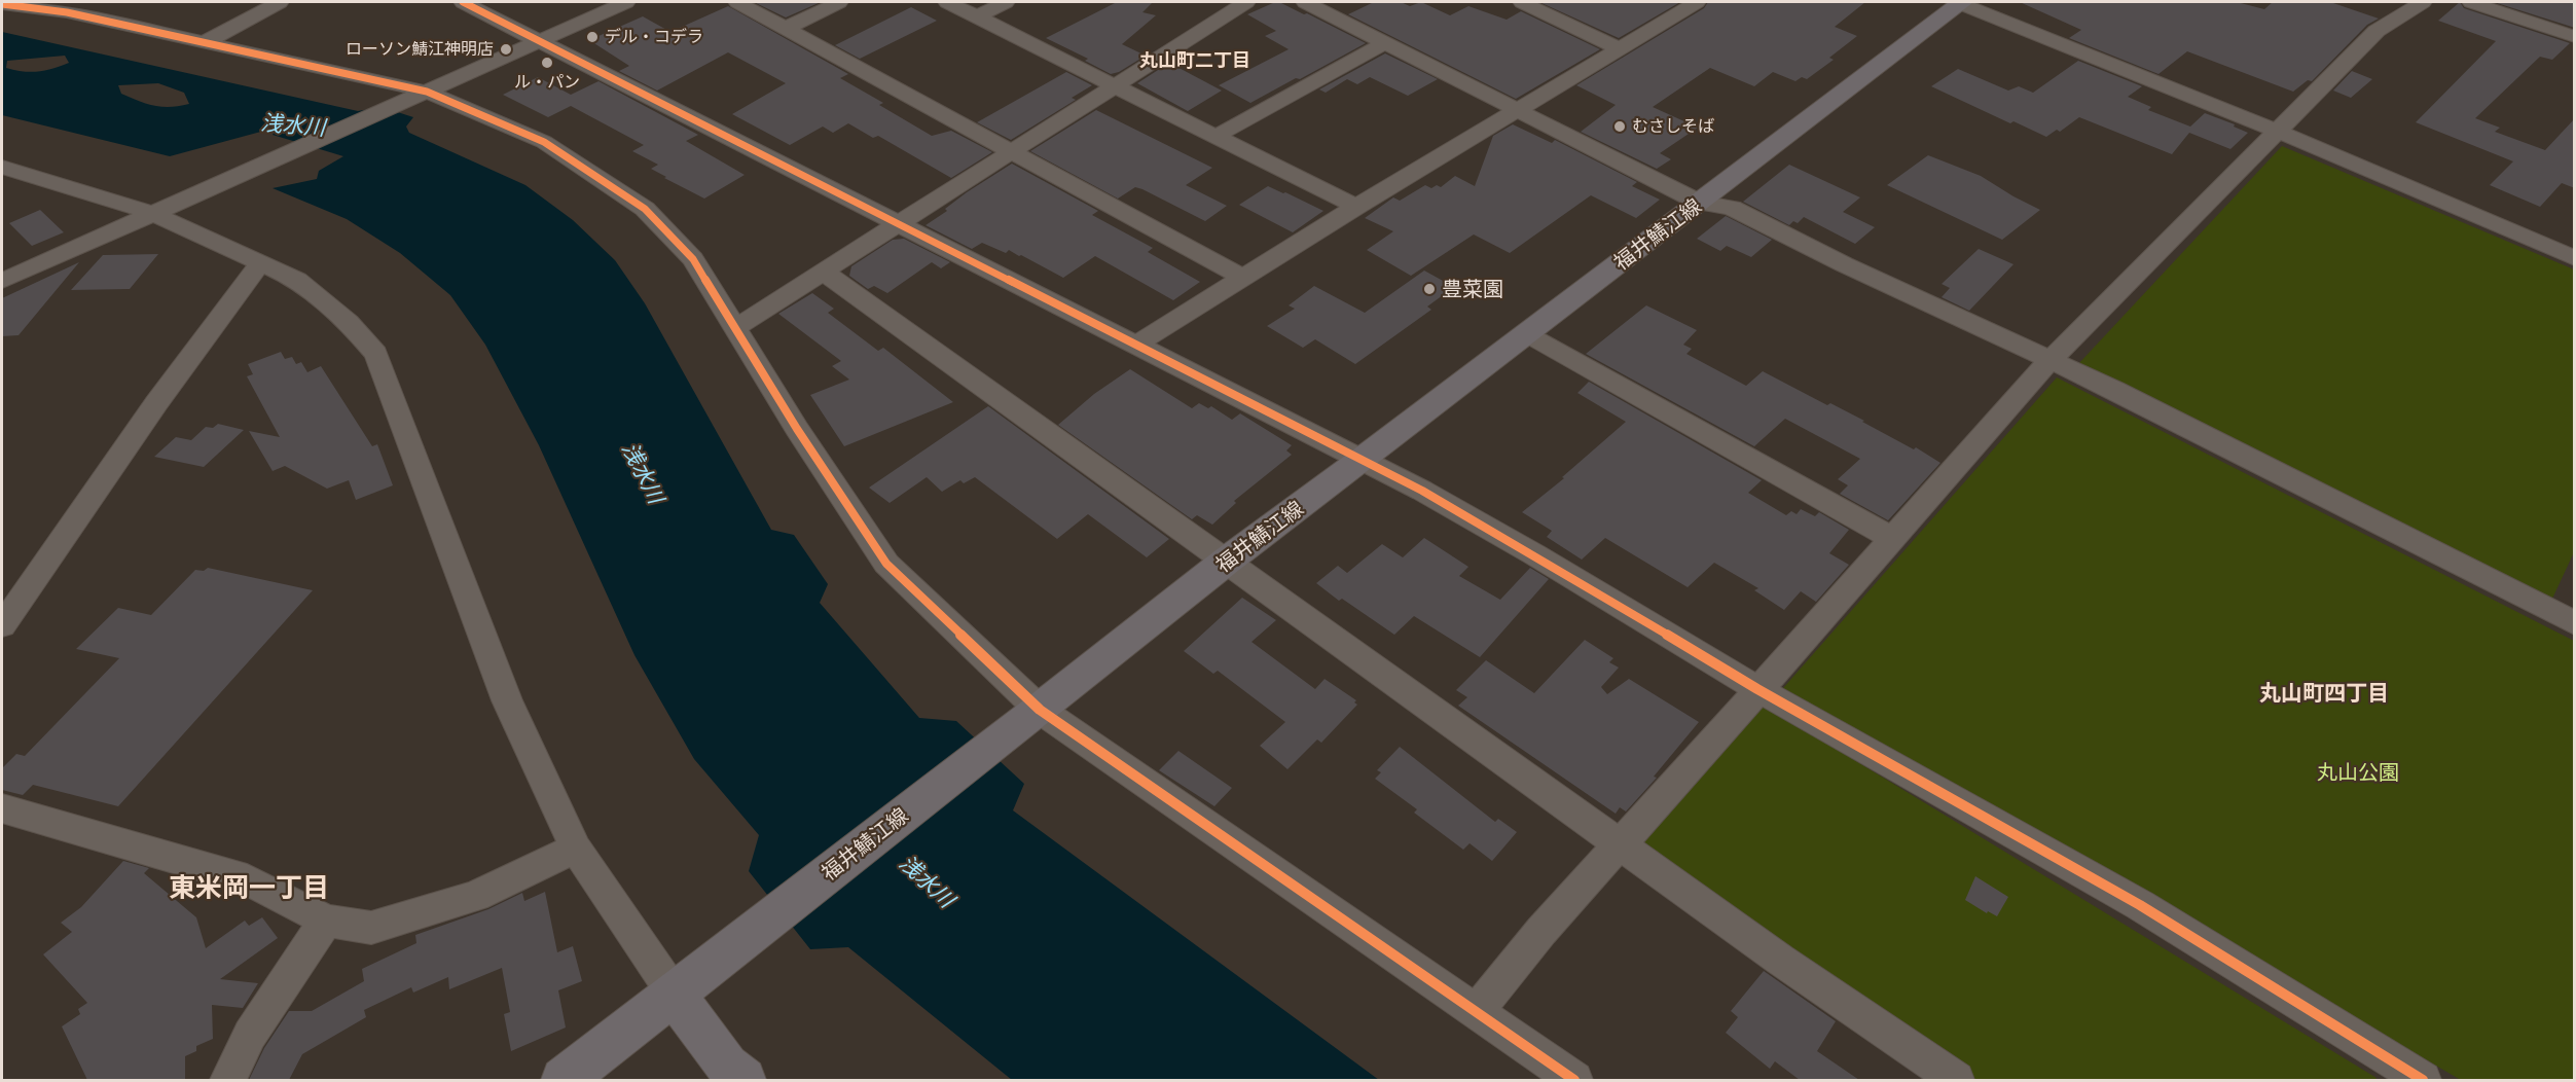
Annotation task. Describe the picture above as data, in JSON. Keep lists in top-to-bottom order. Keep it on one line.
{"streets":{"main road":["福井鯖江線"]},"districts":["丸山町二丁目","丸山町四丁目","東米岡一丁目"],"water":["浅水川"],"parks":["丸山公園"],"places":["デル・コデラ","ローソン鯖江神明店","ル・パン","むさしそば","豊菜園"]}
